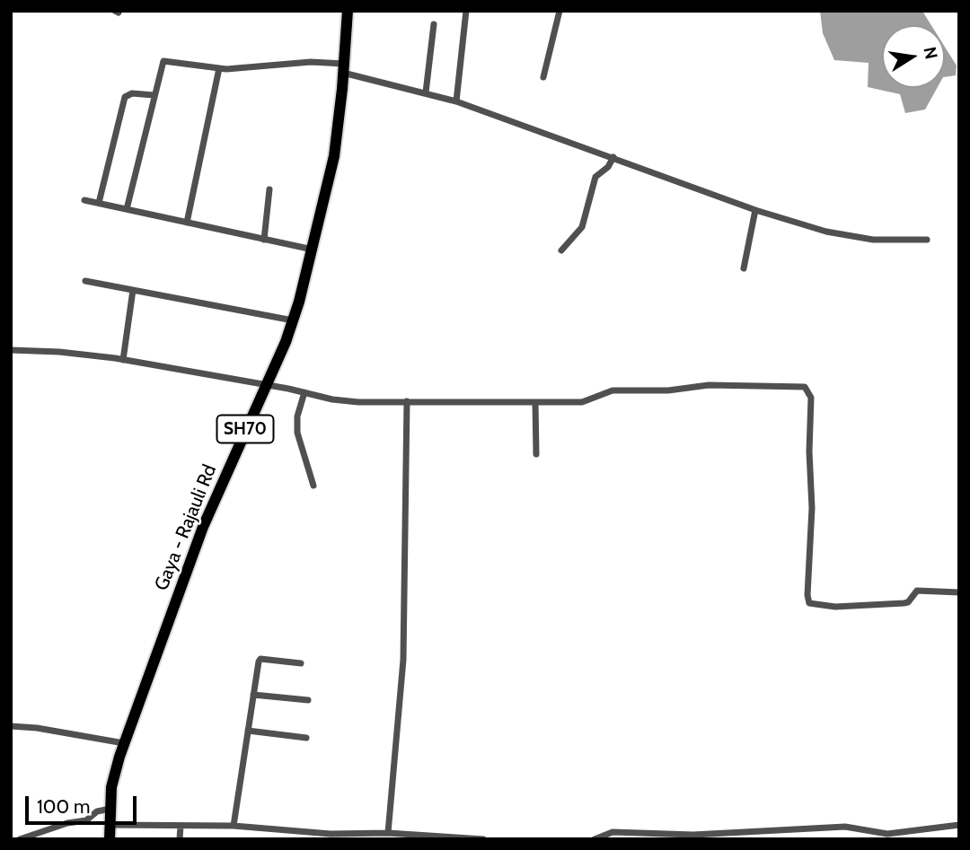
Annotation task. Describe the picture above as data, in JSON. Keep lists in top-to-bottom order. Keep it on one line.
{"streets":{"main road":["SH70","Gaya - Rajauli Rd"]},"scale_bar":"100 m","north":"right"}
